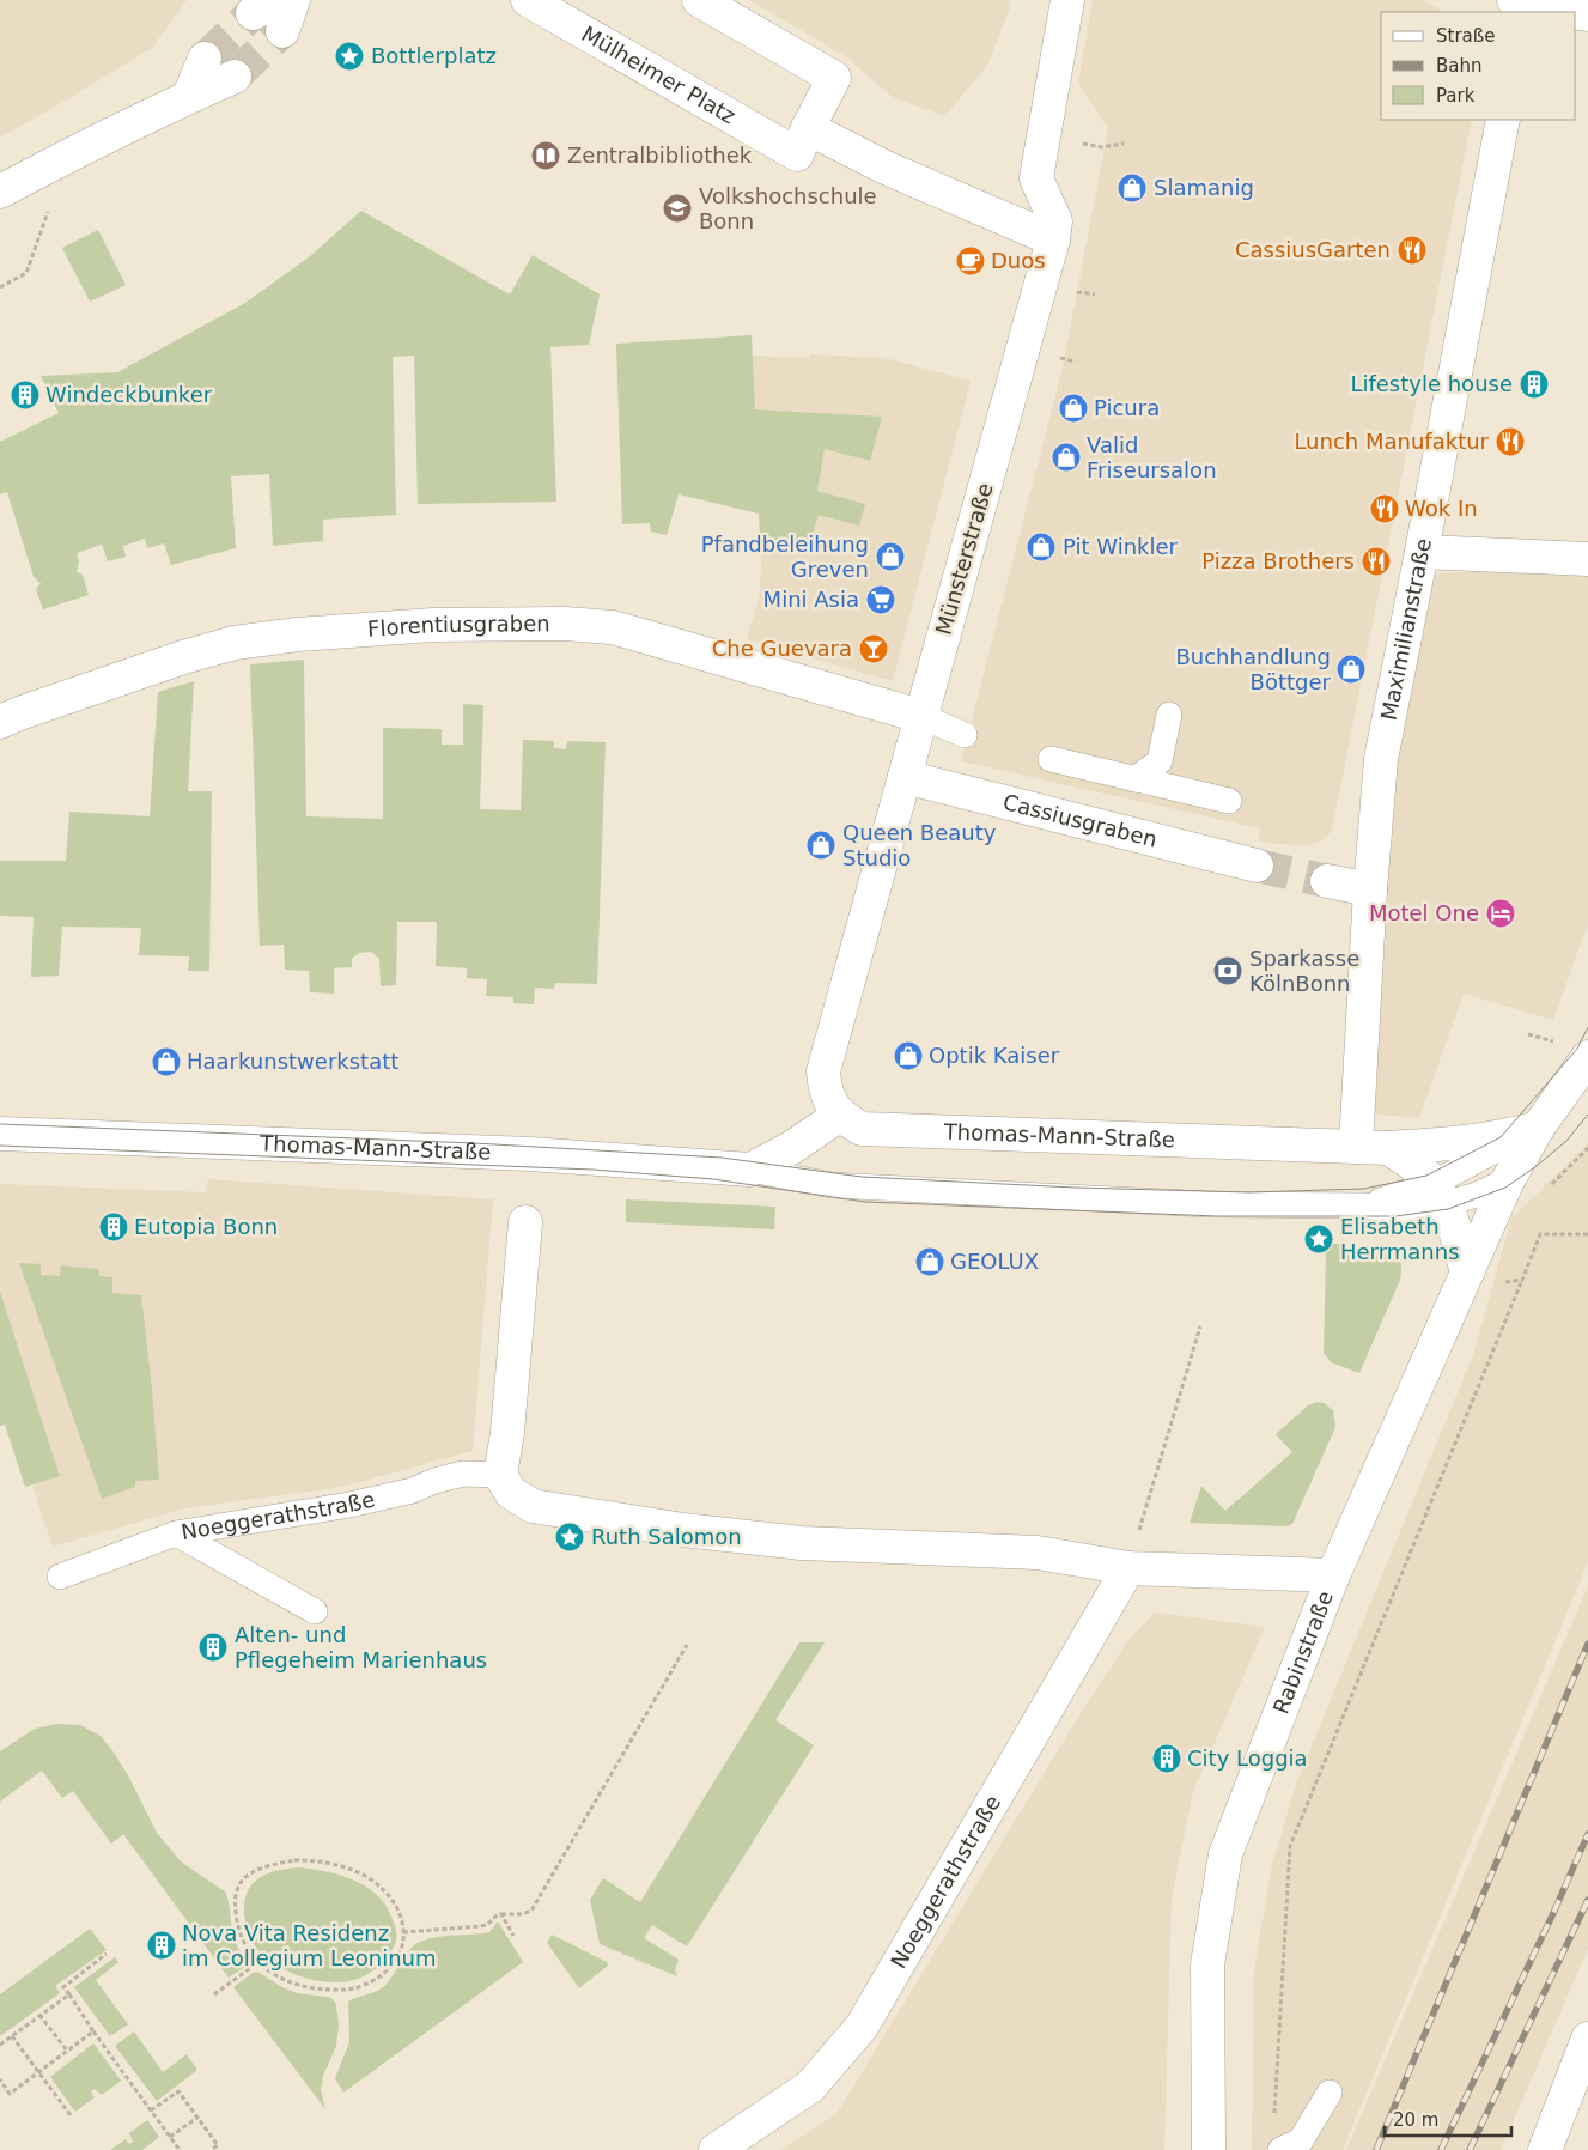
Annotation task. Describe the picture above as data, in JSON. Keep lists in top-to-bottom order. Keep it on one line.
{"streets":{"street":["Mülheimer Platz","Münsterstraße","Florentiusgraben","Maximilianstraße","Cassiusgraben","Thomas-Mann-Straße","Noeggerathstraße","Rabinstraße"]},"crossings":[["Münsterstraße","Florentiusgraben"],["Münsterstraße","Cassiusgraben"],["Münsterstraße","Thomas-Mann-Straße"],["Maximilianstraße","Thomas-Mann-Straße"],["Thomas-Mann-Straße","Rabinstraße"]],"places":{"place":["Bottlerplatz","Elisabeth Herrmanns","Ruth Salomon"],"library":["Zentralbibliothek"],"shop":["Slamanig","Picura","Valid Friseursalon","Pit Winkler","Pfandbeleihung Greven","Buchhandlung Böttger","Queen Beauty Studio","Optik Kaiser","Haarkunstwerkstatt","GEOLUX"],"school or university":["Volkshochschule Bonn"],"restaurant":["CassiusGarten","Lunch Manufaktur","Wok In","Pizza Brothers"],"cafe":["Duos"],"building":["Lifestyle house","Windeckbunker","Eutopia Bonn","Alten- und Pflegeheim Marienhaus","City Loggia","Nova Vita Residenz im Collegium Leoninum"],"supermarket":["Mini Asia"],"bar":["Che Guevara"],"hotel":["Motel One"],"bank":["Sparkasse KölnBonn"]},"legend":["Straße","Bahn","Park"],"scale_bar":"20 m"}
